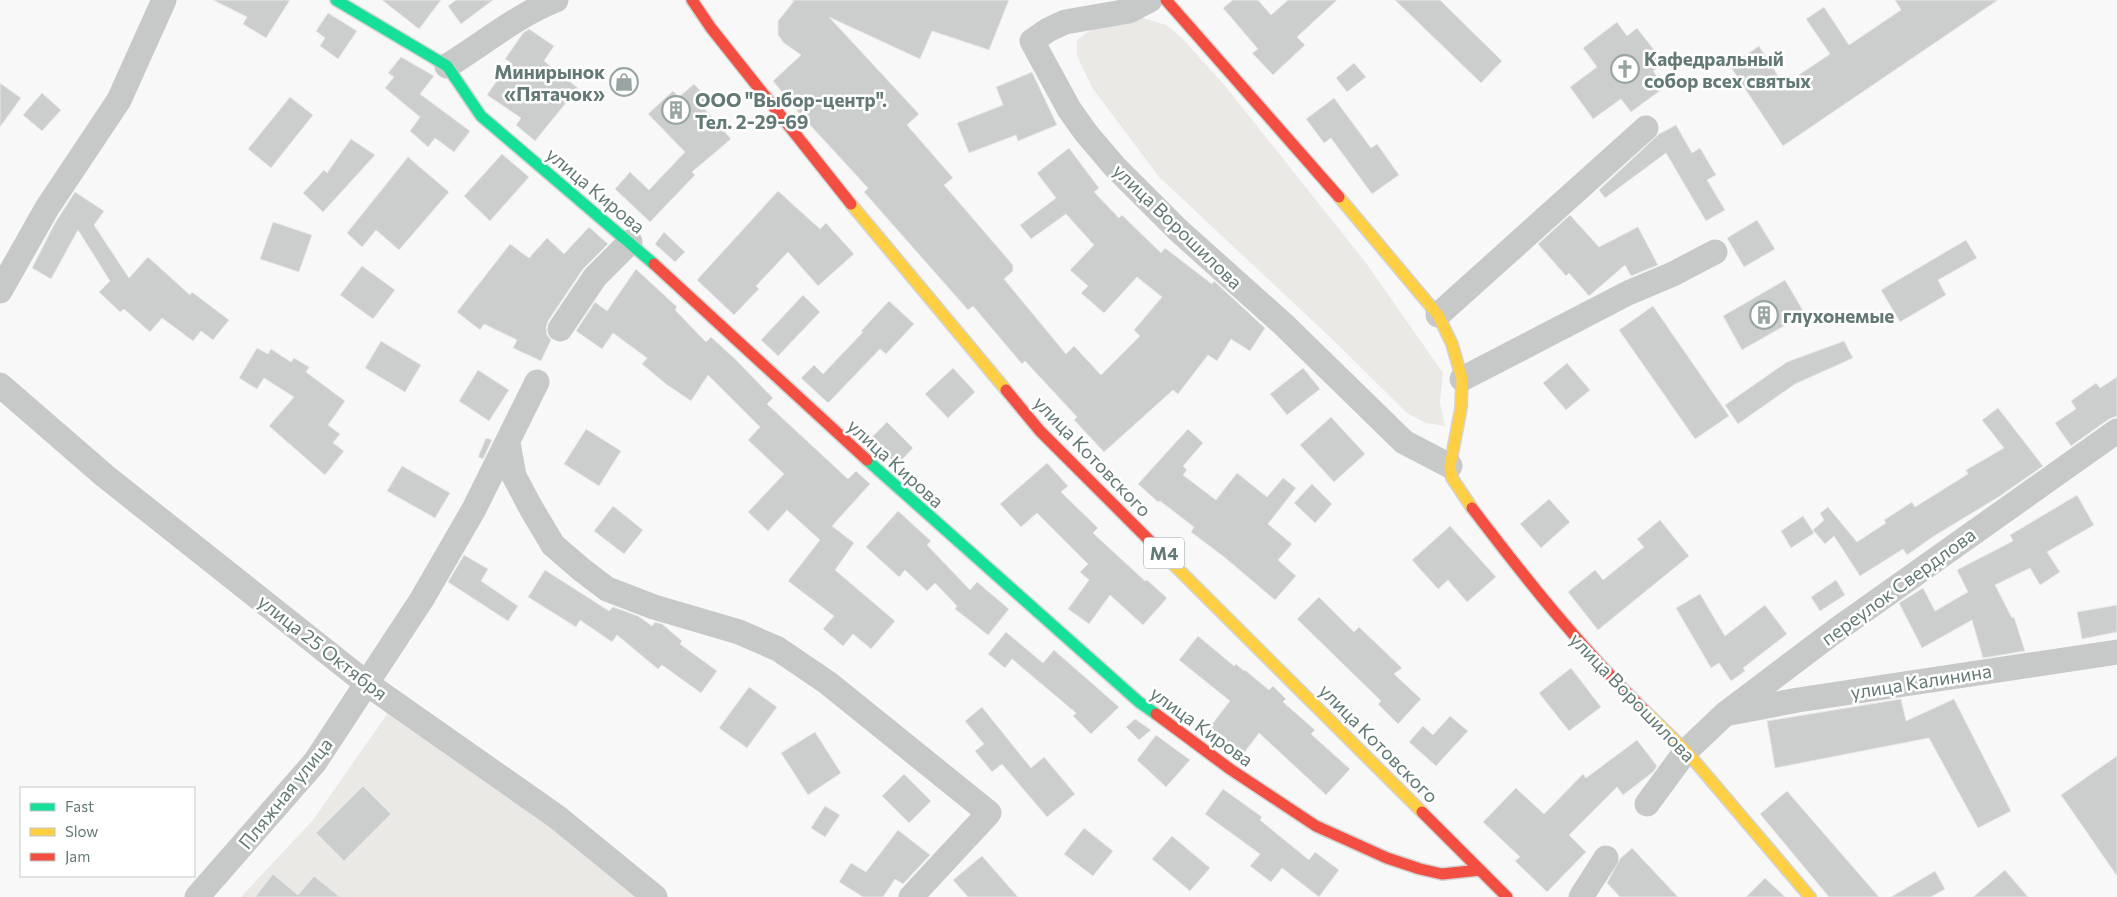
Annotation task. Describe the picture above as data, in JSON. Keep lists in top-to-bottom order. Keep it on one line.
{"streets":{"main road":["улица Кирова","улица Ворошилова","улица Котовского","M4"],"street":["переулок Свердлова","улица 25 Октября","улица Калинина","Пляжная улица"]},"crossings":[["улица Кирова","улица Котовского"],["улица Ворошилова","переулок Свердлова"],["переулок Свердлова","улица Калинина"],["улица 25 Октября","Пляжная улица"]],"places":{"church":["Кафедральный собор всех святых"],"shop":["Минирынок «Пятачок»"],"building":["ООО \"Выбор-центр\". Тел. 2-29-69","глухонемые"]},"legend":["Fast","Slow","Jam"]}
